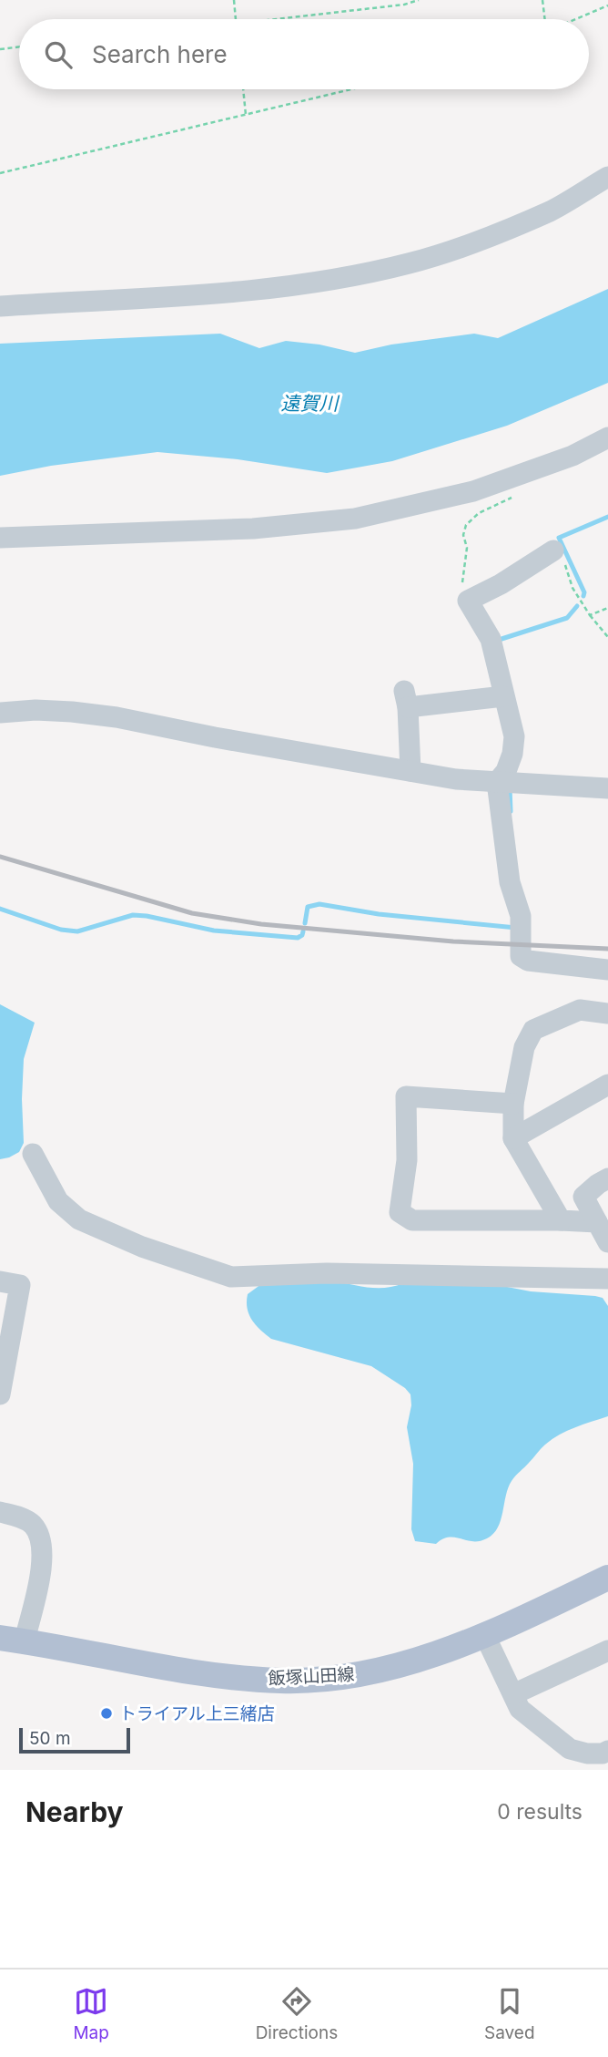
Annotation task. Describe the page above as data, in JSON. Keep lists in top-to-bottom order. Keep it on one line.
{"streets":{"main road":["飯塚山田線"]},"water":["遠賀川"],"places":["トライアル上三緒店"],"scale_bar":"50 m","page":{"search":"Search here","scale":"50 m","heading":["Nearby","0 results"],"nav":["Map","Directions","Saved"]}}
